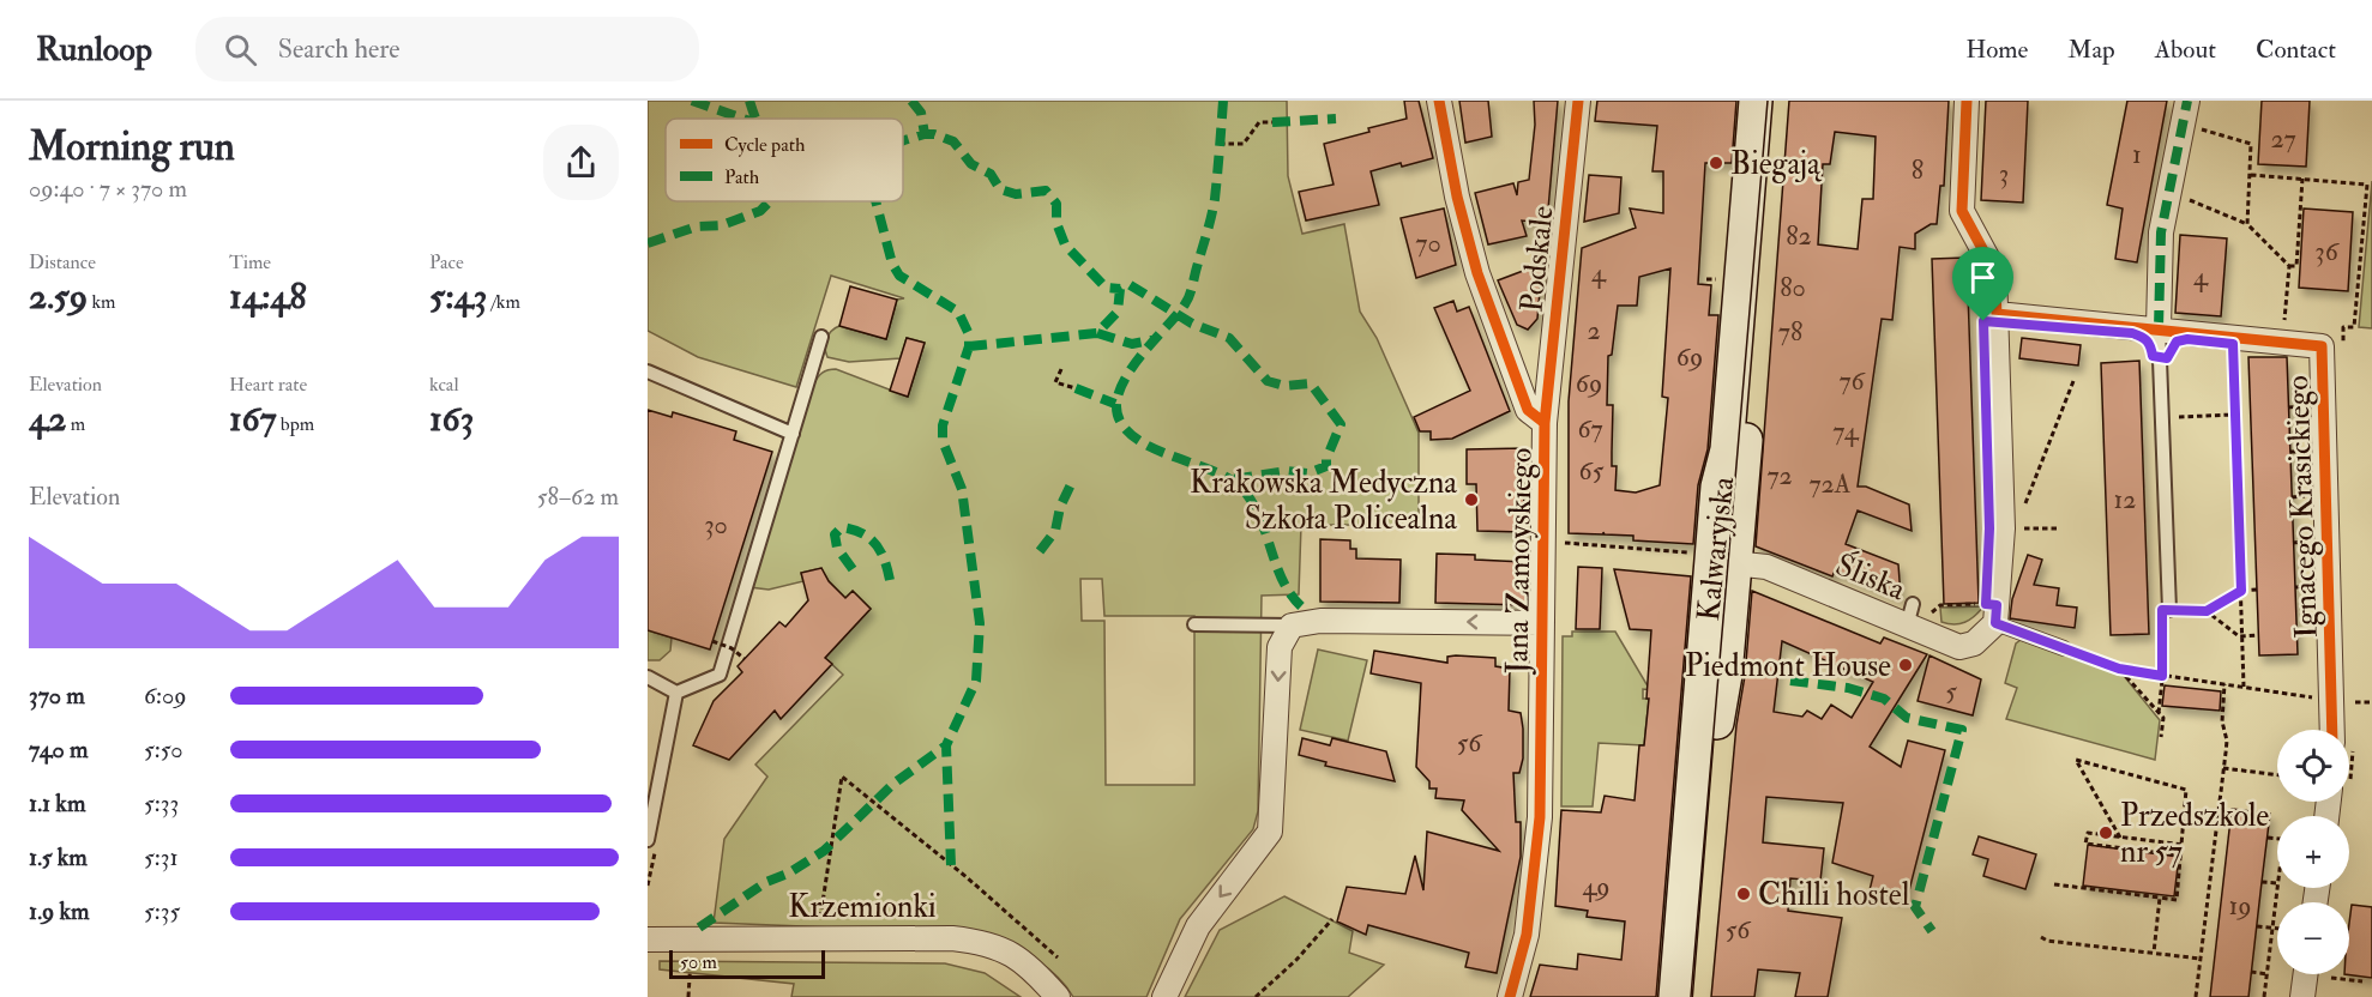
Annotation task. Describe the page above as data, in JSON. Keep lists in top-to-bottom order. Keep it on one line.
{"streets":{"street":["Podskale","Ignacego Krasickiego","Kalwaryjska","Jana Zamoyskiego","Śliska","Krzemionki"]},"crossings":[["Podskale","Jana Zamoyskiego"],["Kalwaryjska","Śliska"]],"places":["Biegają","Krakowska Medyczna Szkoła Policealna","Piedmont House","Przedszkole nr 57","Chilli hostel"],"house_numbers":["27","1","8","3","82","70","36","4","4","80","2","78","69","76","69","67","74","65","72","72A","12","30","5","56","49","19","56"],"legend":["Cycle path","Path"],"scale_bar":"50 m","page":{"header":"Runloop","search":"Search here","nav":["Home","Map","About","Contact"],"heading":["Morning run","09:40 · 7 × 370 m"],"stats":[["Distance","2.59 km"],["Time","14:48"],["Pace","5:43 /km"],["Elevation","42 m"],["Heart rate","167 bpm"],["kcal","163"]],"chart":["Elevation","58–62 m"],"list":[{"name":"370 m","note":"6:09"},{"name":"740 m","note":"5:50"},{"name":"1.1 km","note":"5:33"},{"name":"1.5 km","note":"5:31"},{"name":"1.9 km","note":"5:35"}],"map_buttons":["+","−"],"scale":"50 m"}}
